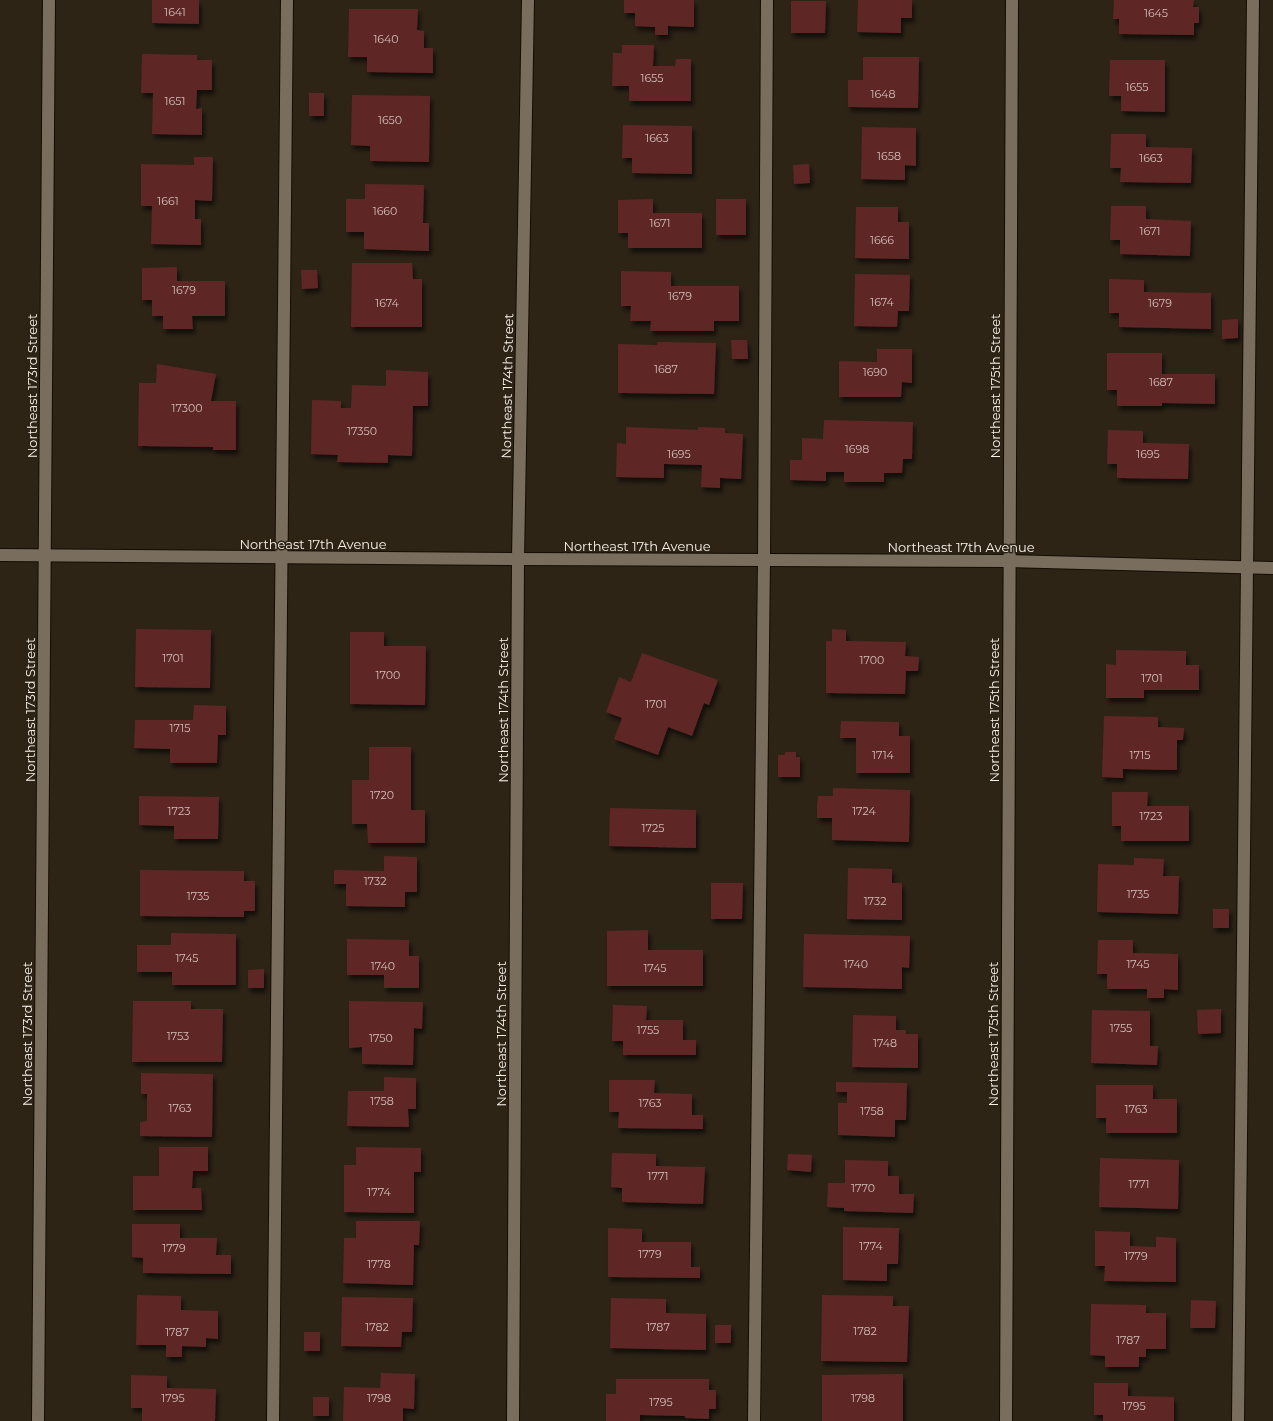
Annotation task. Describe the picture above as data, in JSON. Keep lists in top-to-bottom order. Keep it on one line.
{"streets":{"street":["Northeast 173rd Street","Northeast 174th Street","Northeast 175th Street","Northeast 17th Avenue"]},"crossings":[["Northeast 173rd Street","Northeast 17th Avenue"],["Northeast 174th Street","Northeast 17th Avenue"],["Northeast 175th Street","Northeast 17th Avenue"]],"house_numbers":["1641","1645","1640","1655","1655","1648","1651","1650","1663","1658","1663","1661","1660","1671","1671","1666","1679","1679","1674","1674","1679","1687","1690","1687","17300","17350","1698","1695","1695","1701","1700","1700","1701","1701","1715","1714","1715","1720","1723","1724","1723","1725","1732","1735","1735","1732","1745","1740","1745","1740","1745","1755","1755","1753","1750","1748","1758","1763","1763","1763","1758","1771","1771","1770","1774","1774","1779","1779","1779","1778","1782","1787","1782","1787","1787","1795","1798","1798","1795","1795"]}
